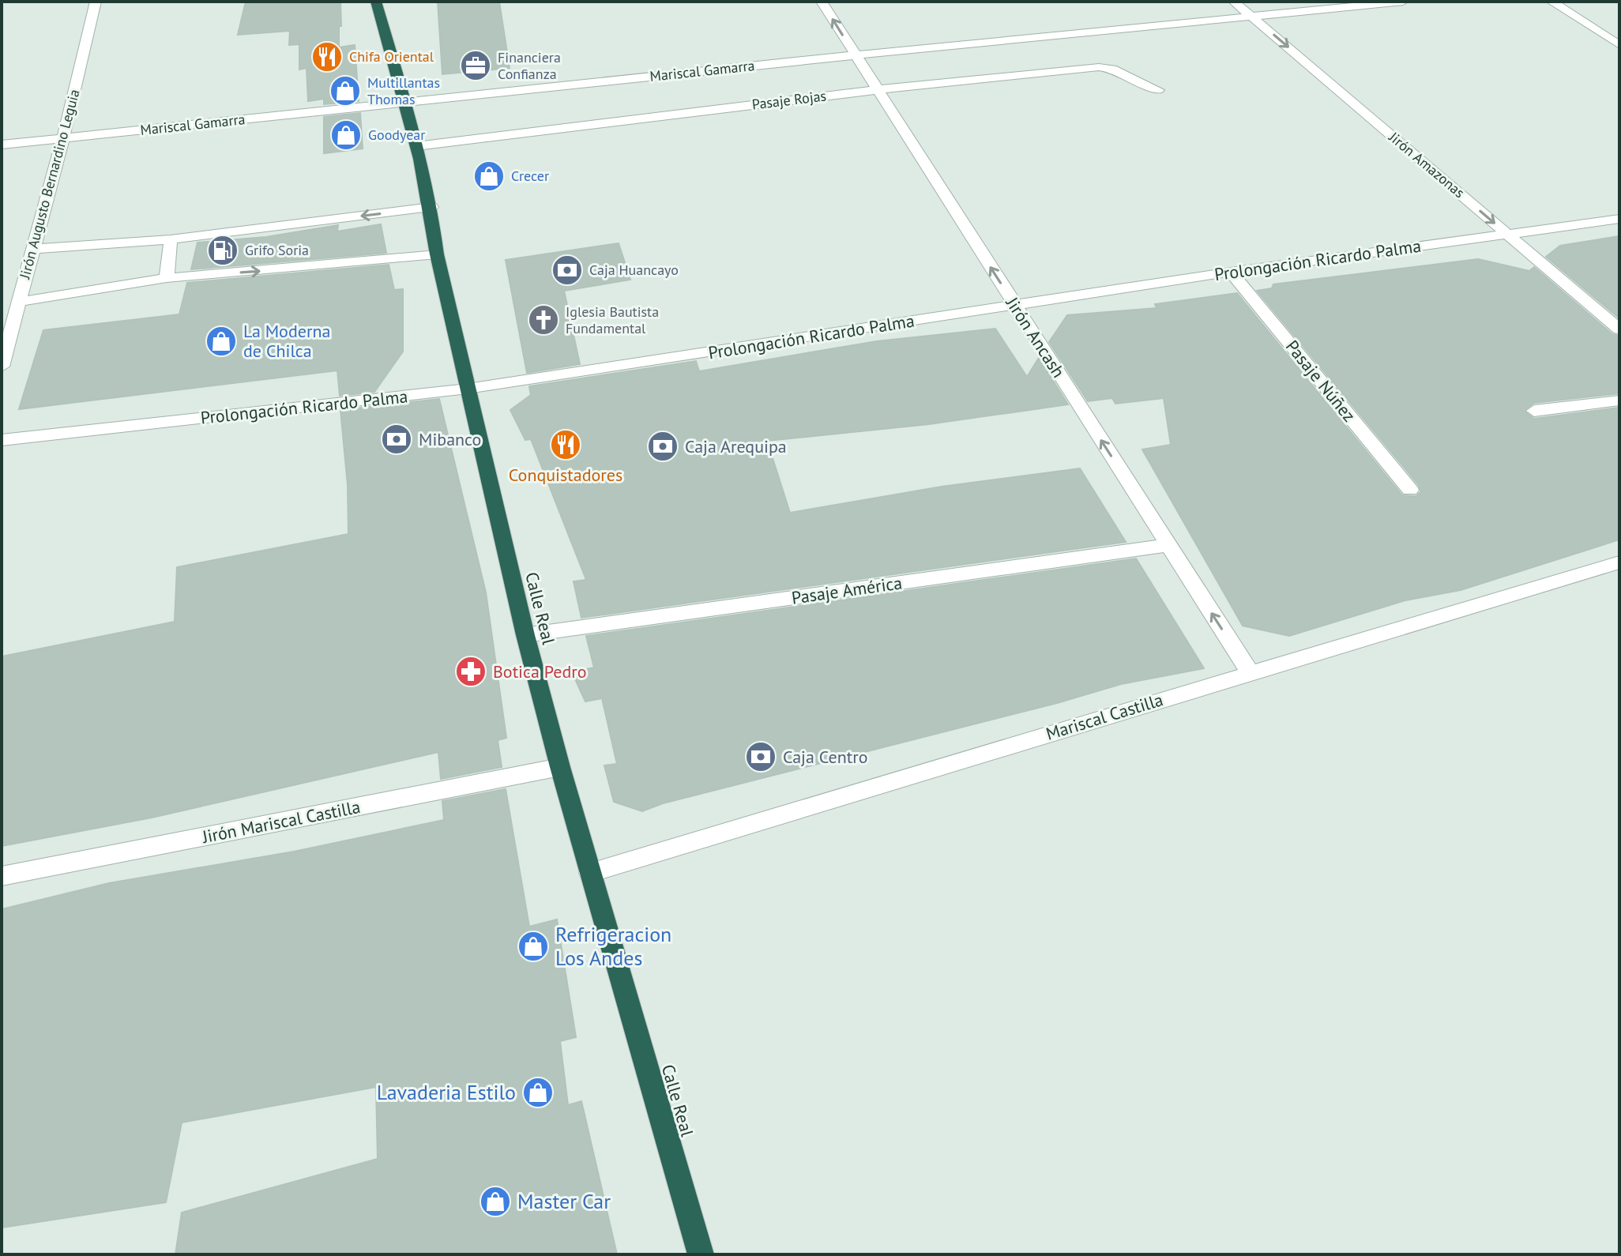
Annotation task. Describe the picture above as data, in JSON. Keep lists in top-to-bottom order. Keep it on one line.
{"streets":{"highway":["Calle Real"],"street":["Mariscal Gamarra","Pasaje Rojas","Jirón Amazonas","Jirón Augusto Bernardino Leguia","Prolongación Ricardo Palma","Jirón Ancash","Pasaje Núñez","Pasaje América","Mariscal Castilla","Jirón Mariscal Castilla"]},"crossings":[["Mariscal Gamarra","Jirón Amazonas"],["Mariscal Gamarra","Jirón Augusto Bernardino Leguia"],["Mariscal Gamarra","Jirón Ancash"],["Mariscal Gamarra","Calle Real"],["Pasaje Rojas","Jirón Ancash"],["Pasaje Rojas","Calle Real"],["Jirón Amazonas","Prolongación Ricardo Palma"],["Prolongación Ricardo Palma","Jirón Ancash"],["Prolongación Ricardo Palma","Pasaje Núñez"],["Prolongación Ricardo Palma","Calle Real"],["Jirón Ancash","Pasaje América"],["Jirón Ancash","Mariscal Castilla"],["Pasaje América","Calle Real"],["Calle Real","Mariscal Castilla"],["Calle Real","Jirón Mariscal Castilla"]],"one_way":["Jirón Amazonas","Jirón Ancash"],"places":{"restaurant":["Chifa Oriental","Conquistadores"],"office":["Financiera Confianza"],"shop":["Multillantas Thomas","Goodyear","Crecer","La Moderna de Chilca","Refrigeracion Los Andes","Lavaderia Estilo","Master Car"],"fuel station":["Grifo Soria"],"bank":["Caja Huancayo","Mibanco","Caja Arequipa","Caja Centro"],"church":["Iglesia Bautista Fundamental"],"pharmacy":["Botica Pedro"]}}
